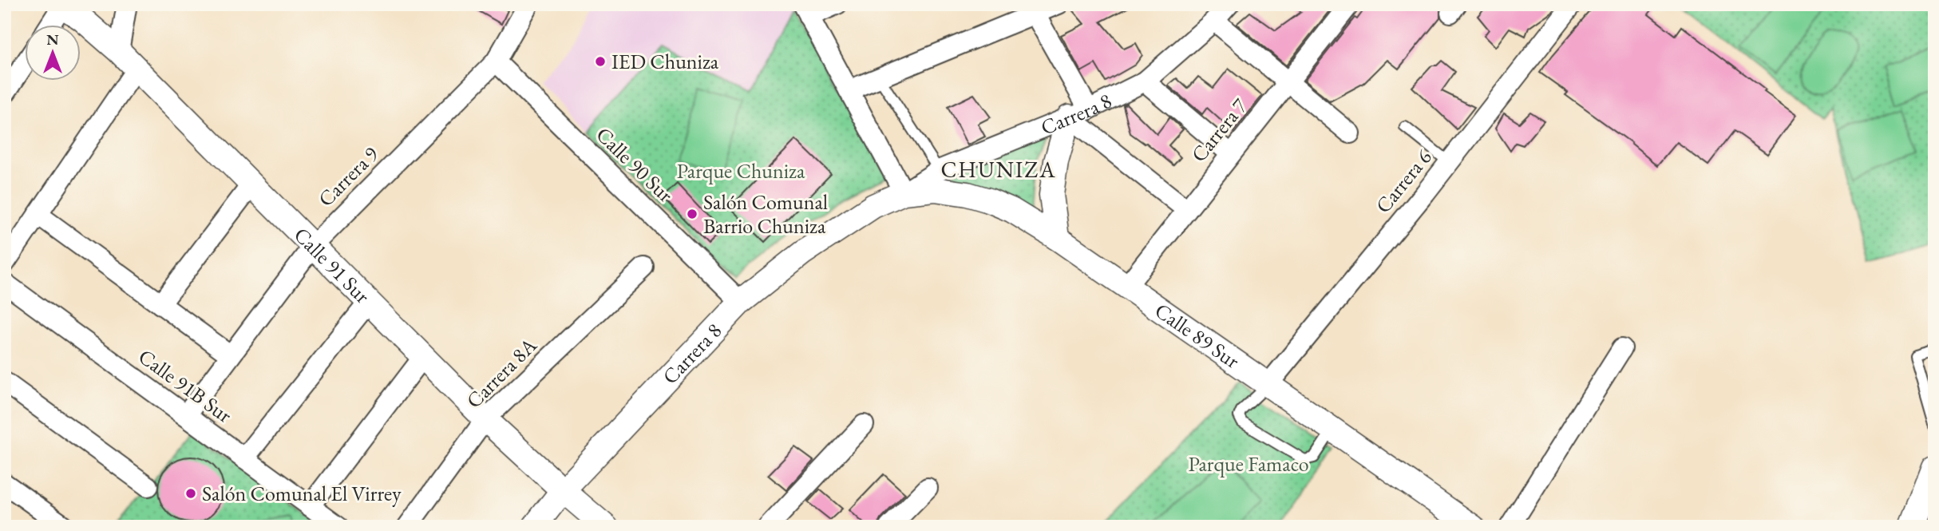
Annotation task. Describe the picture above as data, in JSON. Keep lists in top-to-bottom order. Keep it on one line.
{"streets":{"street":["Carrera 8","Carrera 7","Calle 90 Sur","Carrera 9","Carrera 6","Calle 91 Sur","Calle 89 Sur","Carrera 8A","Calle 91B Sur"]},"crossings":[["Carrera 8","Calle 90 Sur"],["Carrera 8","Calle 91 Sur"],["Carrera 8","Calle 89 Sur"],["Carrera 7","Calle 89 Sur"],["Calle 90 Sur","Carrera 9"],["Carrera 9","Calle 91 Sur"],["Carrera 9","Calle 91B Sur"],["Carrera 6","Calle 89 Sur"],["Calle 91 Sur","Carrera 8A"]],"districts":["CHUNIZA"],"parks":["Parque Chuniza","Parque Famaco"],"places":["IED Chuniza","Salón Comunal Barrio Chuniza","Salón Comunal El Virrey"],"north":"top"}
